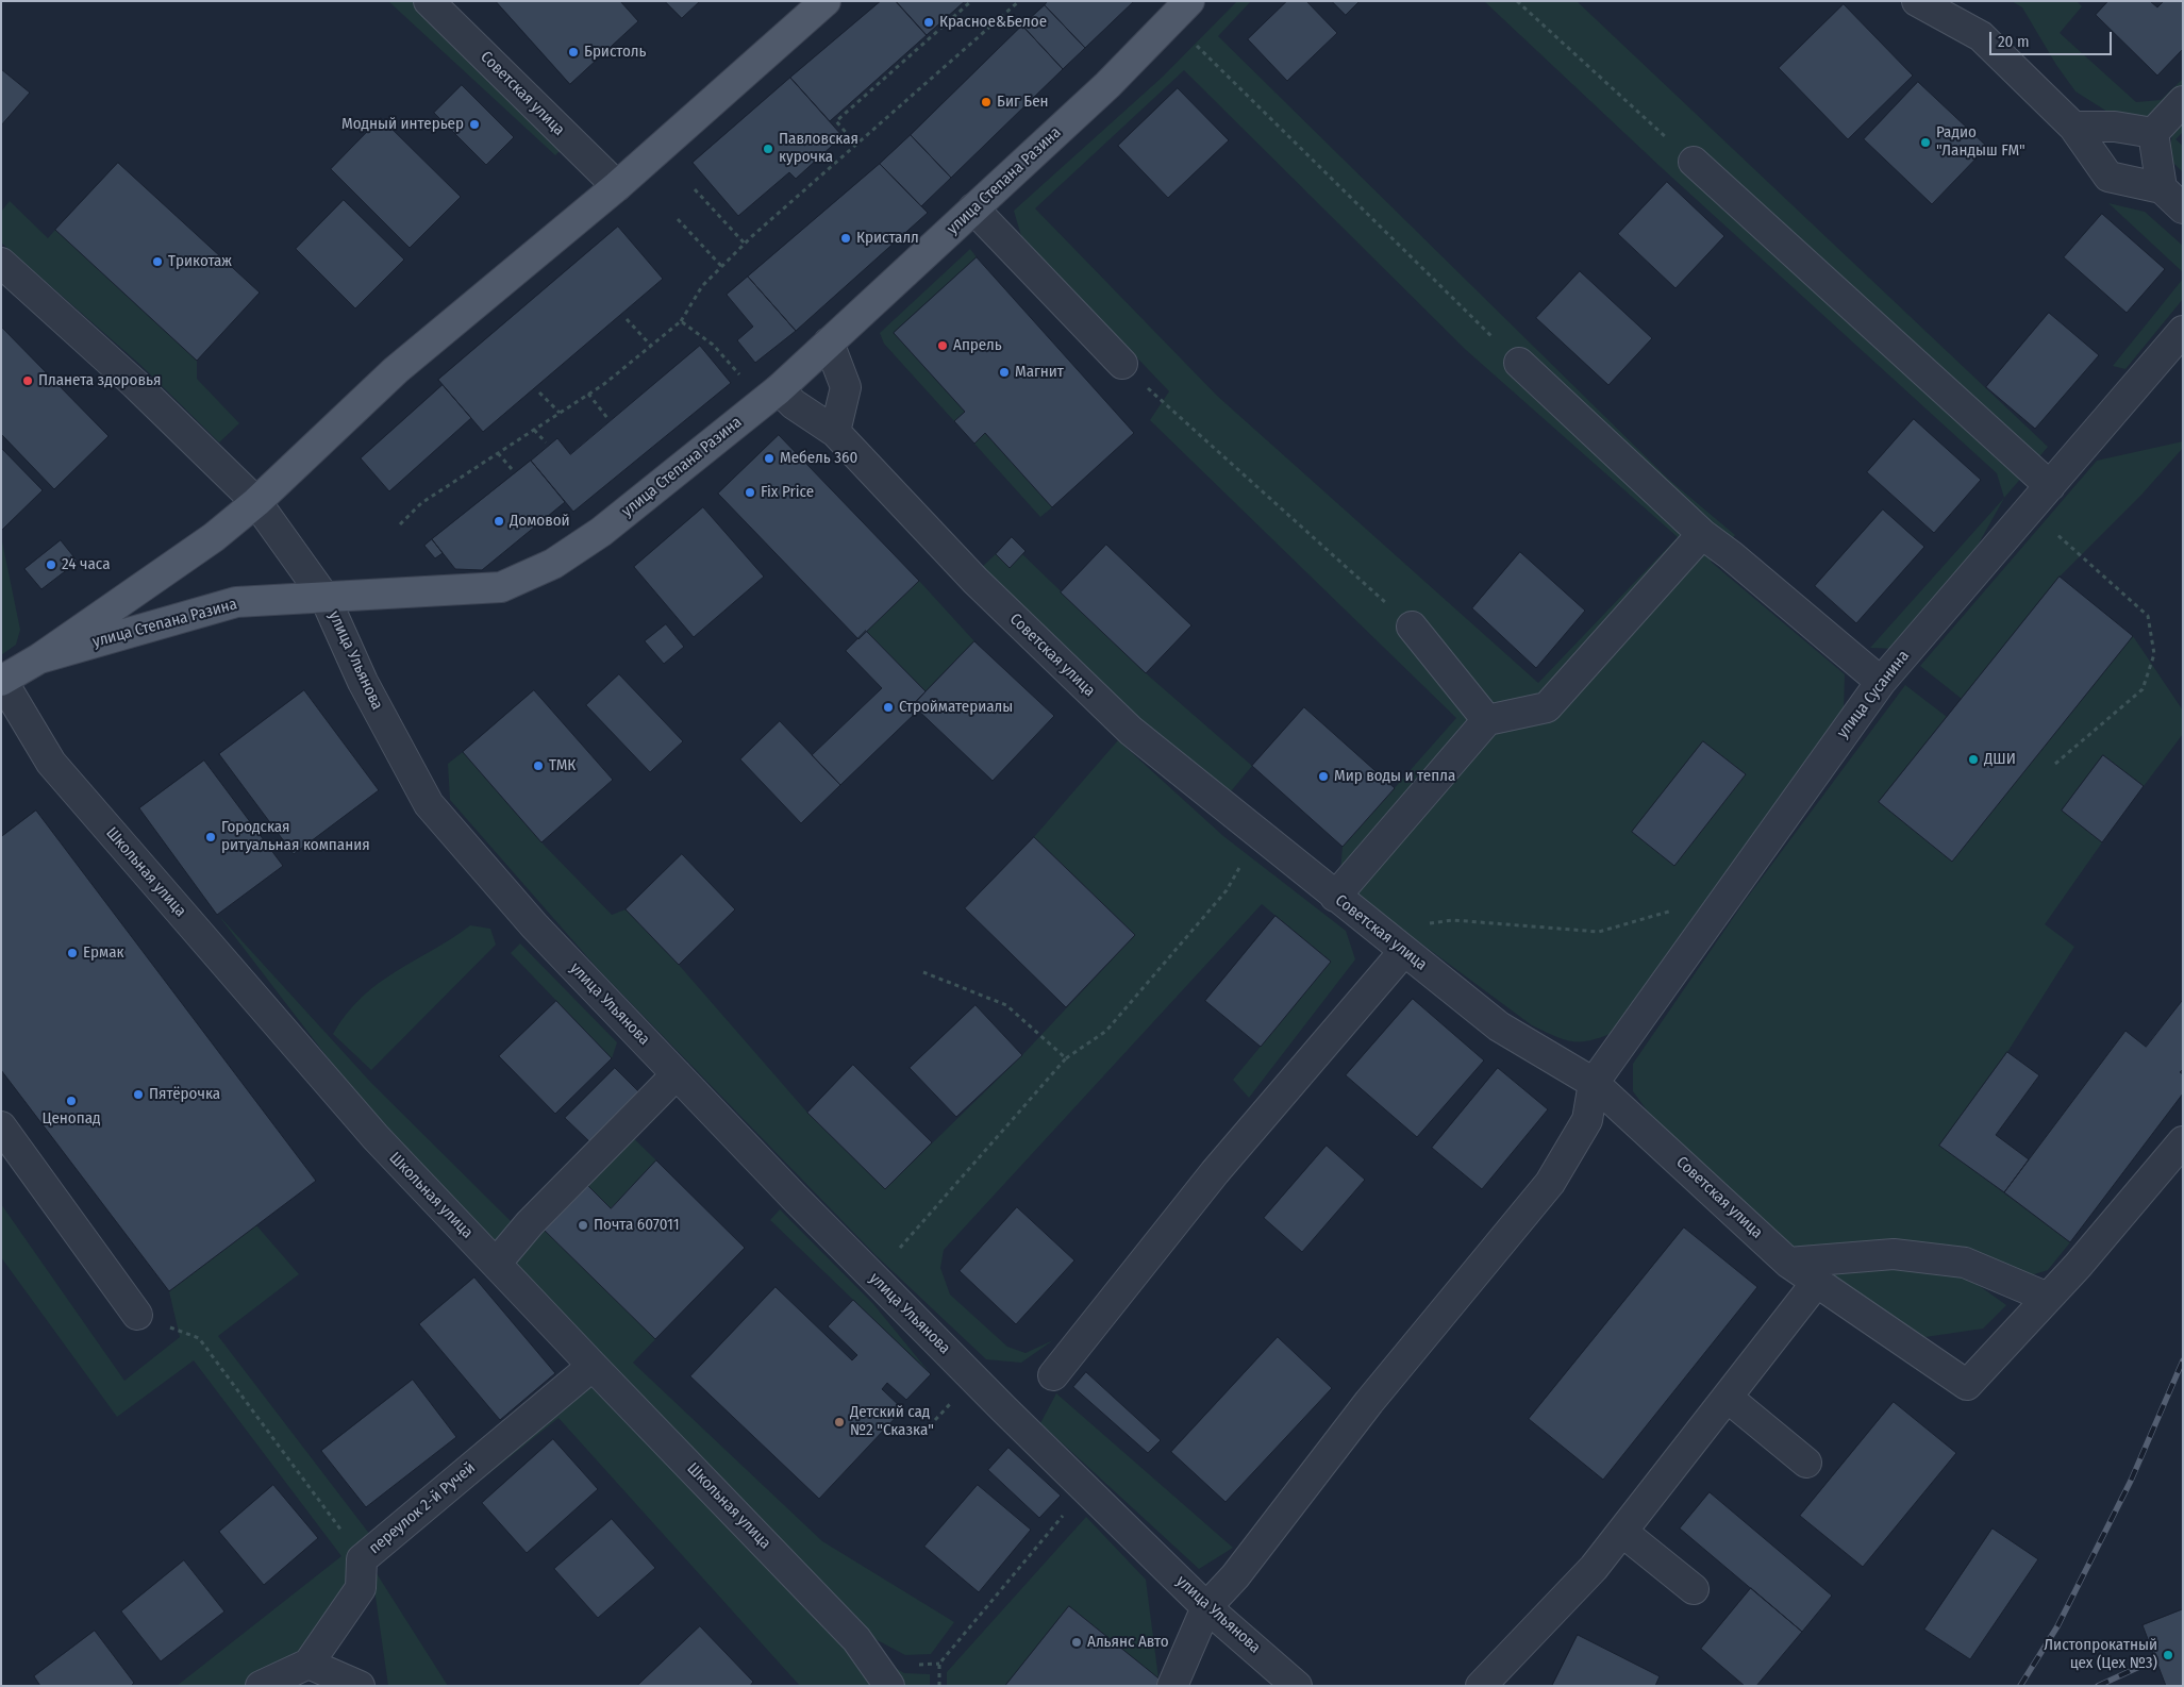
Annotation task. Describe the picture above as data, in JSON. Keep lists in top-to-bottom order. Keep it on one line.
{"streets":{"main road":["улица Степана Разина"],"street":["Советская улица","улица Ульянова","улица Сусанина","Школьная улица","переулок 2-й Ручей"]},"crossings":[["Советская улица","улица Степана Разина"],["Советская улица","улица Сусанина"],["улица Степана Разина","улица Ульянова"],["улица Степана Разина","Школьная улица"],["Школьная улица","переулок 2-й Ручей"]],"places":["Красное&Белое","Бристоль","Биг Бен","Модный интерьер","Радио \"Ландыш FM\"","Павловская курочка","Кристалл","Трикотаж","Апрель","Магнит","Планета здоровья","Мебель 360","Fix Price","Домовой","24 часа","Стройматериалы","ДШИ","ТМК","Мир воды и тепла","Городская ритуальная компания","Ермак","Пятёрочка","Ценопад","Почта 607011","Детский сад №2 \"Сказка\"","Альянс Авто","Листопрокатный цех (Цех №3)"],"scale_bar":"20 m"}
